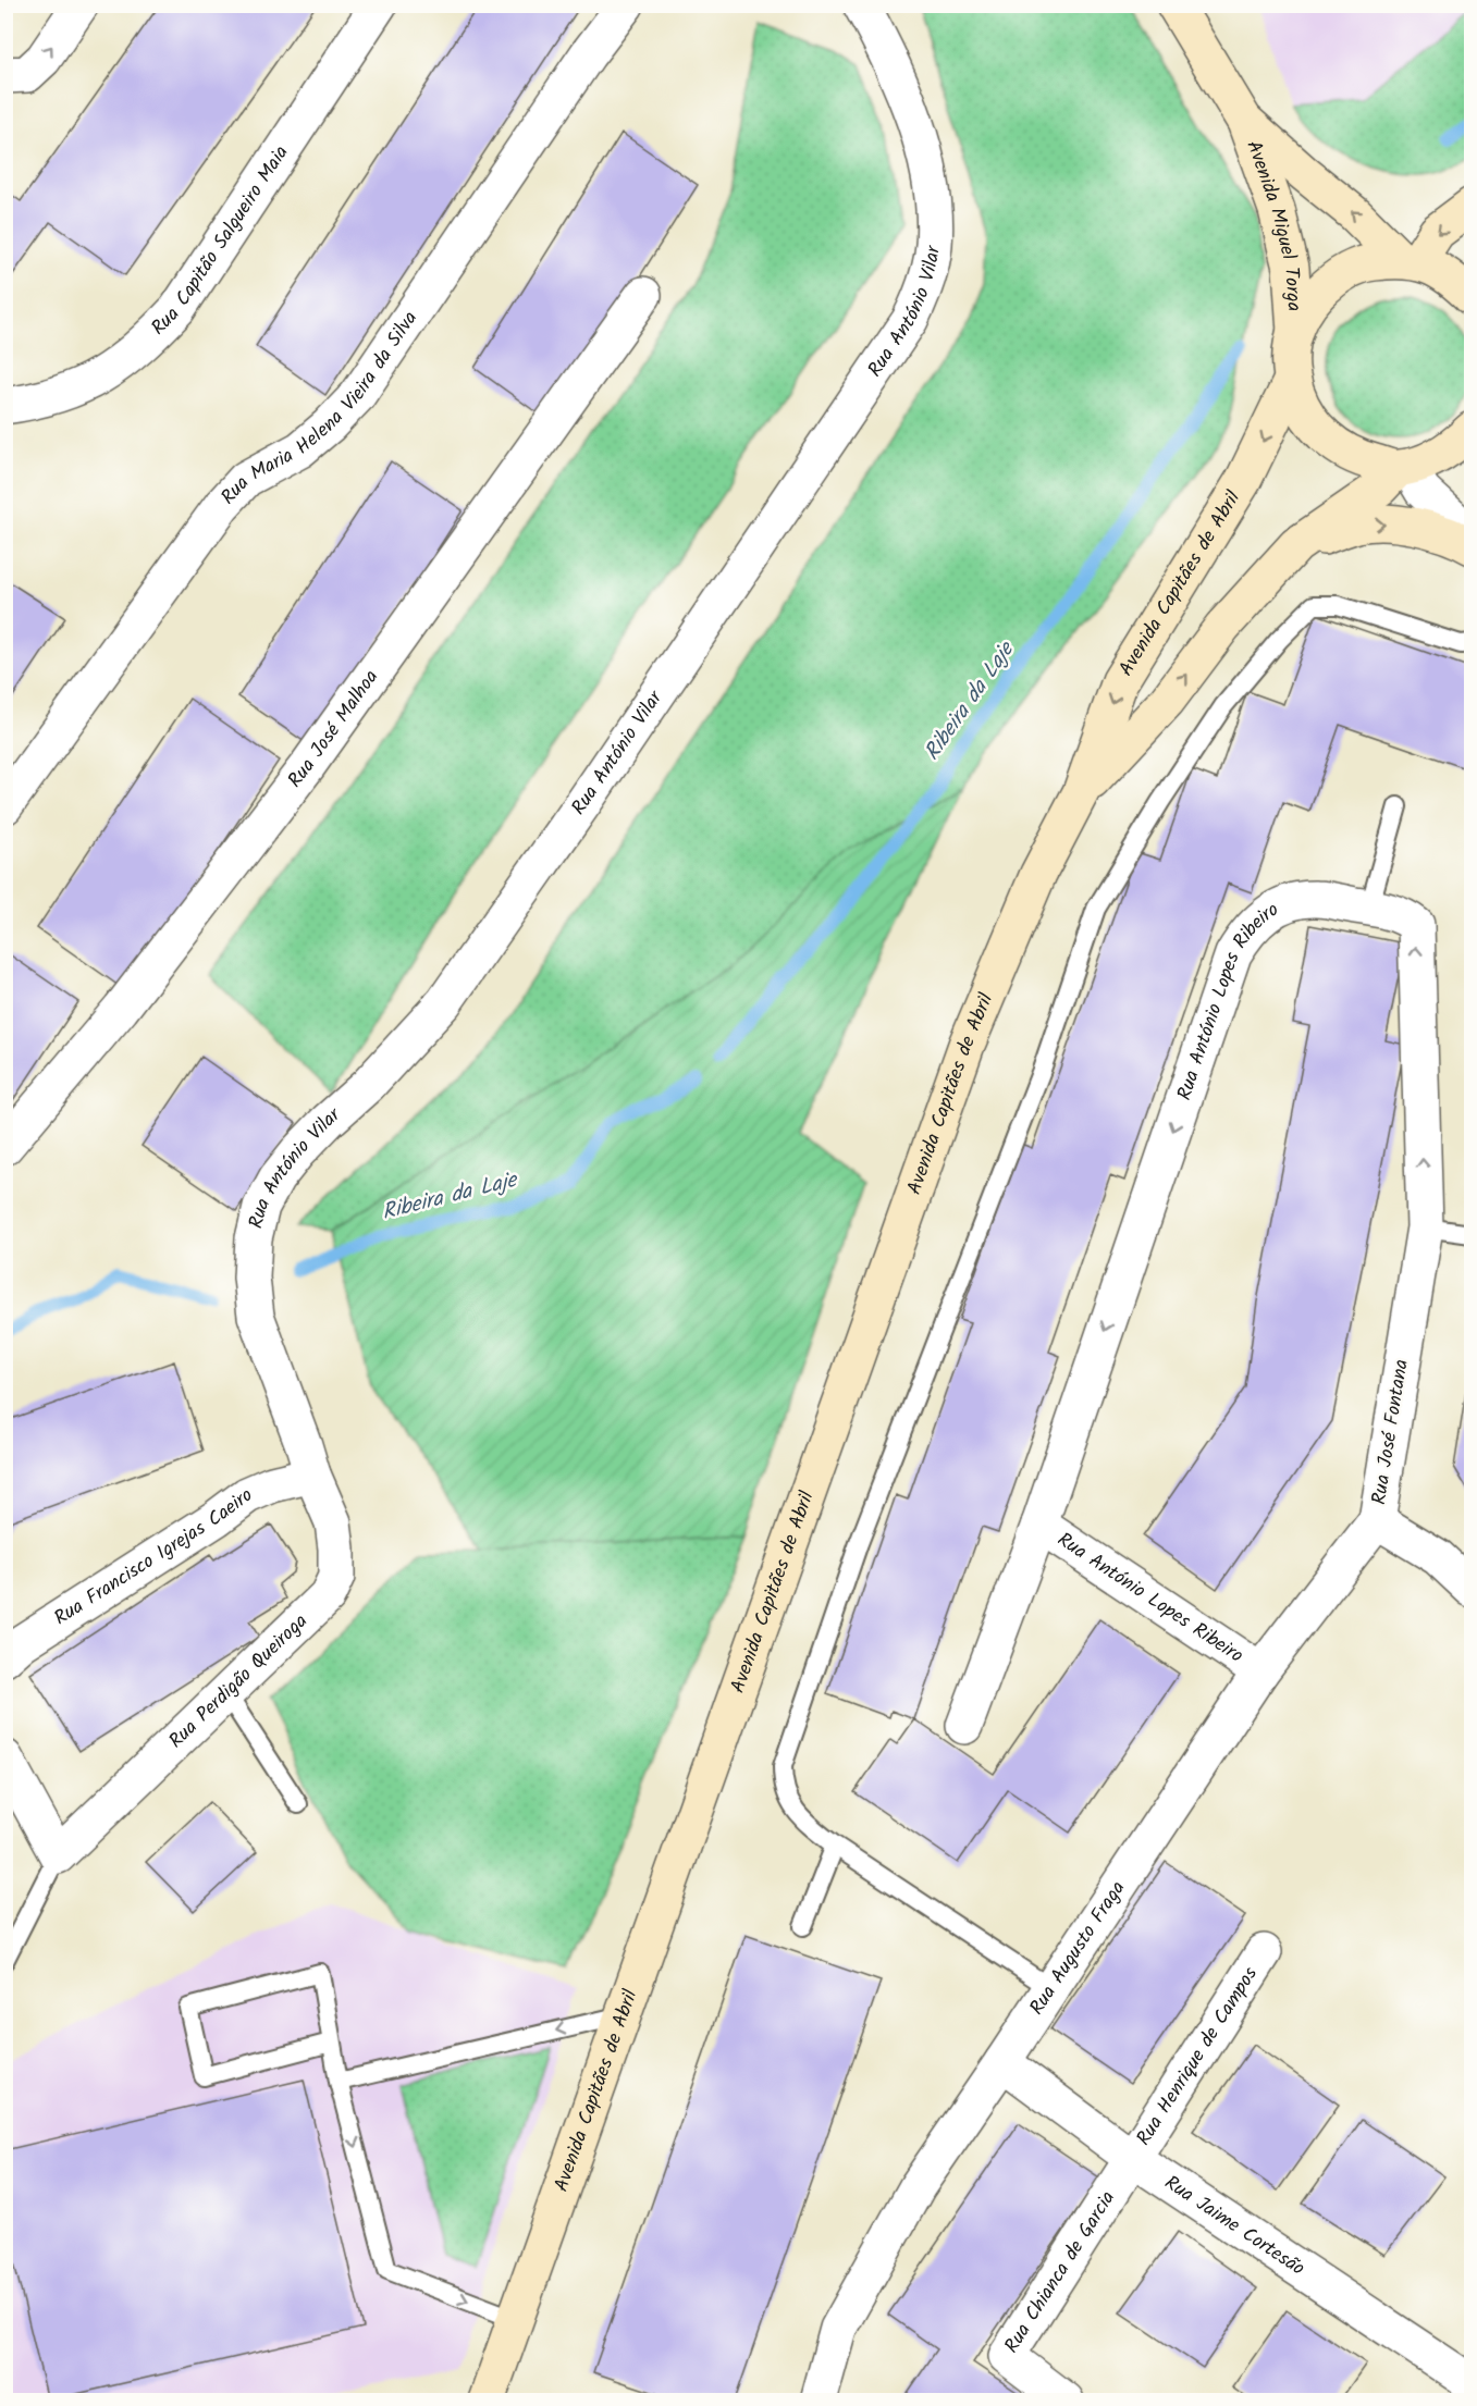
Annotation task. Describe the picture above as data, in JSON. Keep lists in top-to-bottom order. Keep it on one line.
{"streets":{"street":["Avenida Miguel Torga","Rua Capitão Salgueiro Maia","Rua António Vilar","Rua Maria Helena Vieira da Silva","Avenida Capitães de Abril","Rua José Malhoa","Rua António Lopes Ribeiro","Rua José Fontana","Rua Francisco Igrejas Caeiro","Rua Perdigão Queiroga","Rua Augusto Fraga","Rua Henrique de Campos","Rua Jaime Cortesão","Rua Chianca de Garcia"]},"crossings":[["Rua António Vilar","Rua Francisco Igrejas Caeiro"],["Rua António Vilar","Rua Perdigão Queiroga"],["Rua António Lopes Ribeiro","Rua José Fontana"],["Rua António Lopes Ribeiro","Rua Augusto Fraga"],["Rua José Fontana","Rua Augusto Fraga"],["Rua Francisco Igrejas Caeiro","Rua Perdigão Queiroga"],["Rua Augusto Fraga","Rua Jaime Cortesão"],["Rua Henrique de Campos","Rua Jaime Cortesão"],["Rua Henrique de Campos","Rua Chianca de Garcia"],["Rua Jaime Cortesão","Rua Chianca de Garcia"]],"one_way":["Avenida Miguel Torga"],"water":["Ribeira da Laje"]}
